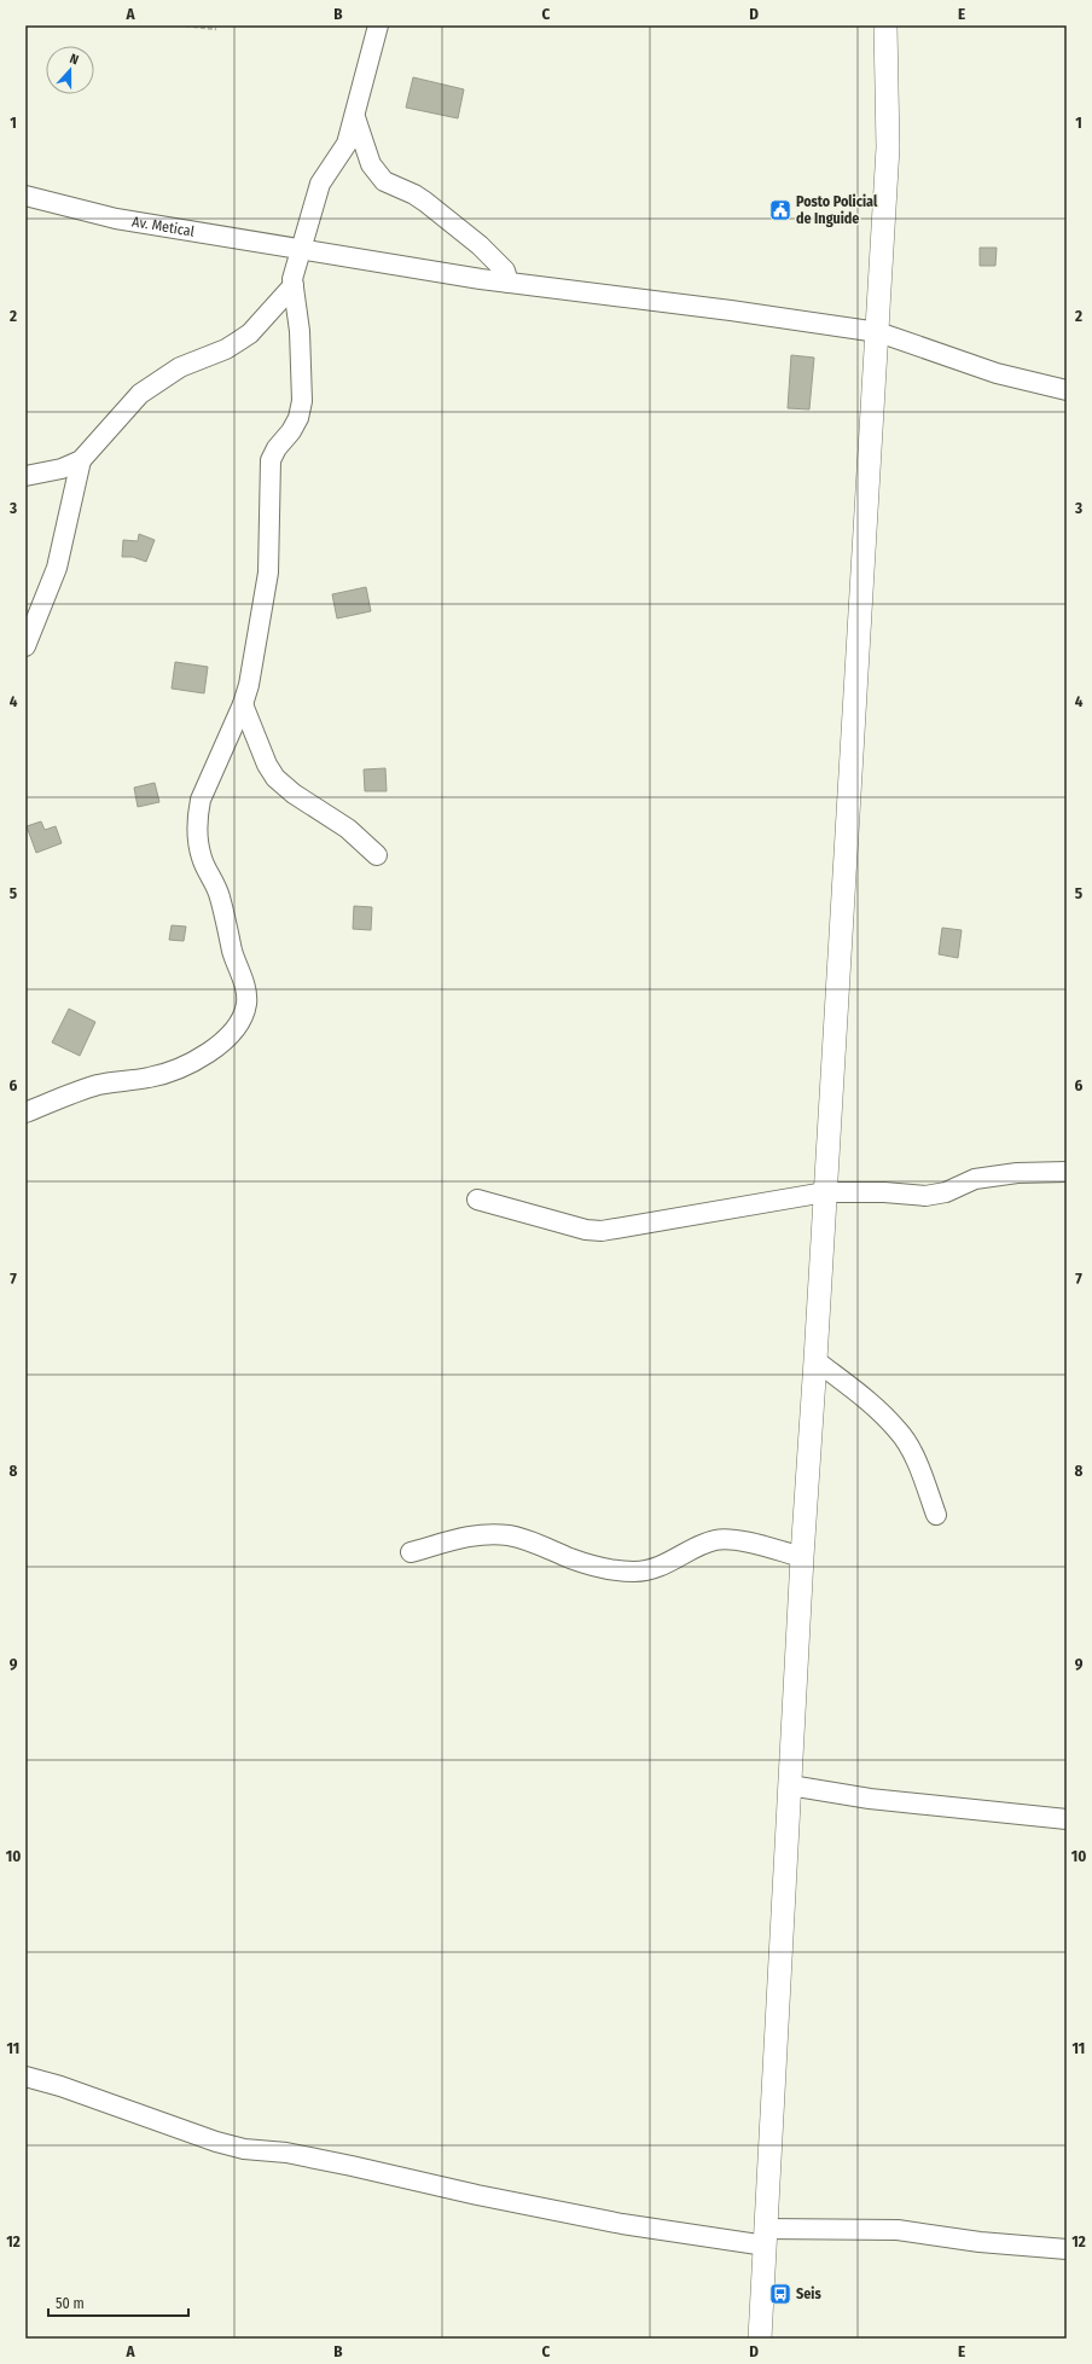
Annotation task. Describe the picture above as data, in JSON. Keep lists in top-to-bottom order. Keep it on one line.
{"streets":{"street":["Av. Metical"]},"places":{"public building":["Posto Policial de Inguide"],"bus stop":["Seis"]},"scale_bar":"50 m","north":"top","grid":{"columns":["A","B","C","D","E"],"rows":["1","2","3","4","5","6","7","8","9","10","11","12"]}}
